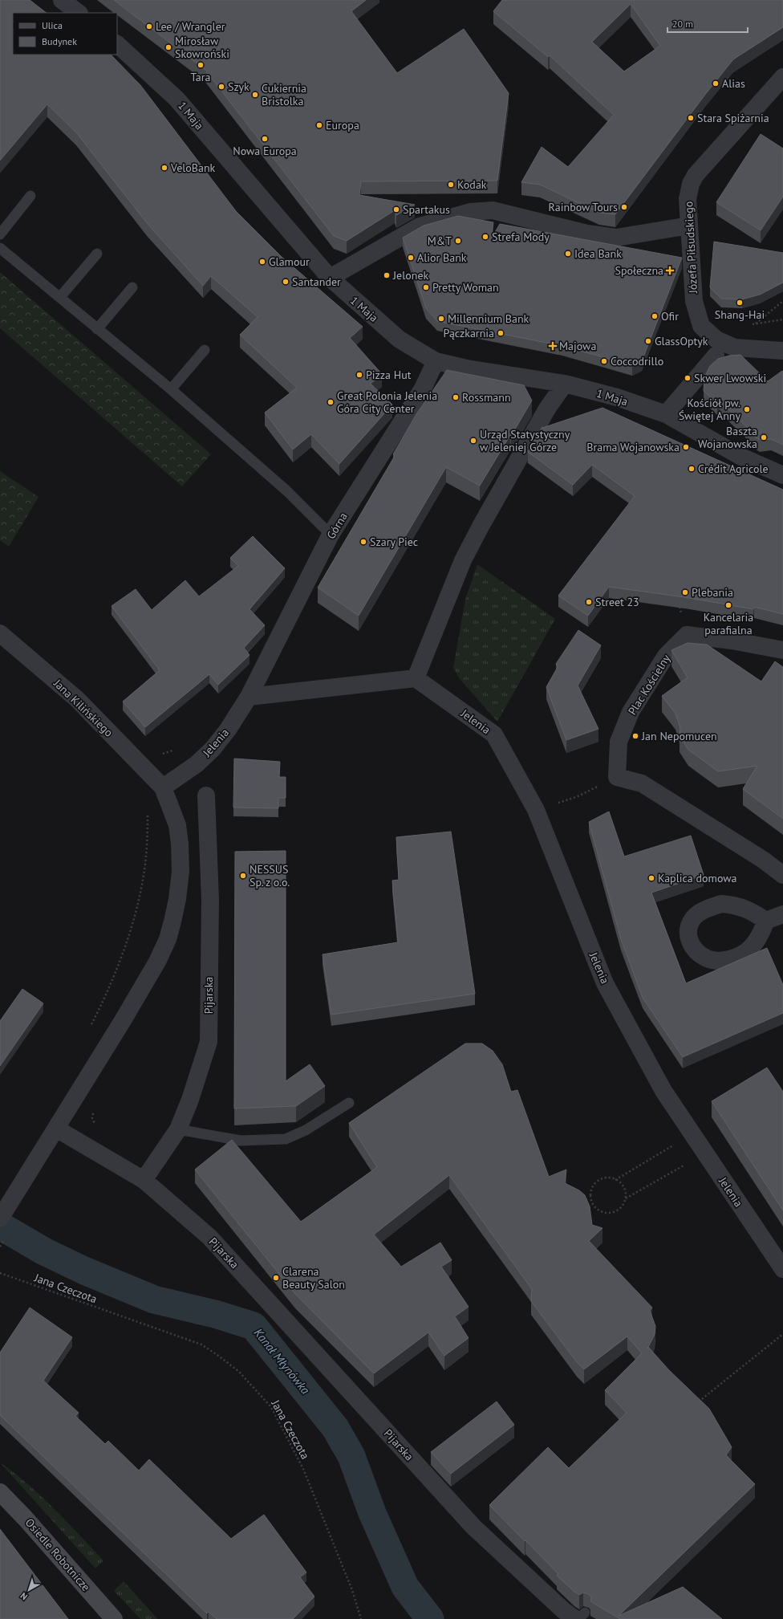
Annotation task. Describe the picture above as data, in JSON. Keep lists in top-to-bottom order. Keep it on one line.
{"streets":{"street":["1 Maja","Józefa Piłsudskiego","Górna","Plac Kościelny","Jana Kilińskiego","Jelenia","Pijarska","Osiedle Robotnicze"],"path":["Jana Czeczota"]},"crossings":[["1 Maja","Górna"],["Górna","Jelenia"],["Jana Kilińskiego","Jelenia"]],"water":["Kanał Młynówka"],"places":{"other":["Lee / Wrangler","Mirosław Skowroński","Tara","Alias","Szyk","Cukiernia Bristolka","Stara Spiżarnia","Europa","Nowa Europa","VeloBank","Kodak","Rainbow Tours","Spartakus","Strefa Mody","M&T","Idea Bank","Alior Bank","Glamour","Jelonek","Santander","Pretty Woman","Shang-Hai","Ofir","Millennium Bank","Pączkarnia","GlassOptyk","Coccodrillo","Pizza Hut","Skwer Lwowski","Rossmann","Great Polonia Jelenia Góra City Center","Kościół pw. Świętej Anny","Baszta Wojanowska","Urząd Statystyczny w Jeleniej Górze","Brama Wojanowska","Crédit Agricole","Szary Piec","Plebania","Street 23","Kancelaria parafialna","Jan Nepomucen","NESSUS Sp. z o.o.","Kaplica domowa","Clarena Beauty Salon"],"health":["Społeczna","Majowa"]},"legend":["Ulica","Budynek"],"scale_bar":"20 m","north":"bottom left"}
